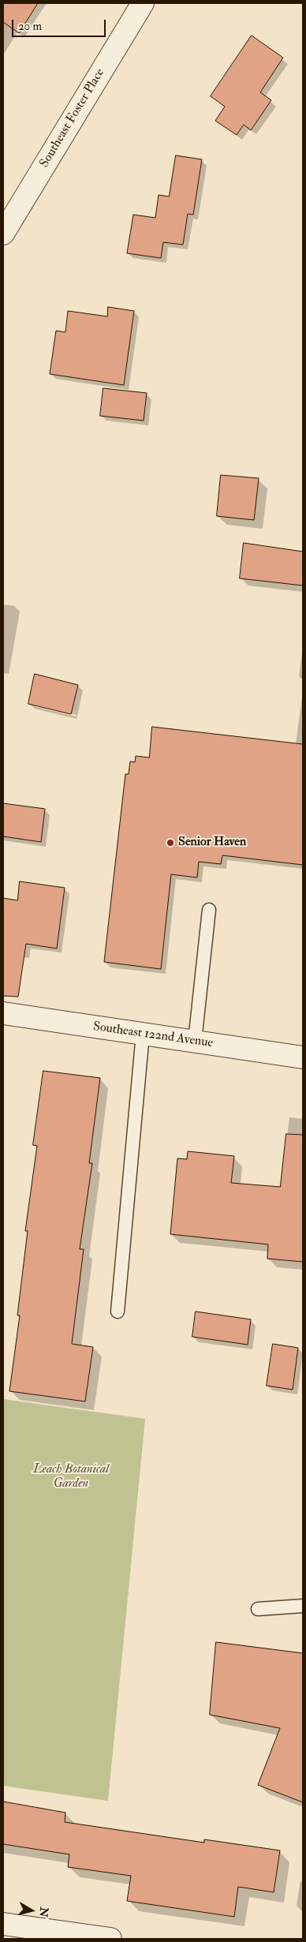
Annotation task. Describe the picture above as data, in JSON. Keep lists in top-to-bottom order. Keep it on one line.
{"streets":{"street":["Southeast Foster Place","Southeast 122nd Avenue"]},"parks":["Leach Botanical Garden"],"places":["Senior Haven"],"scale_bar":"20 m","north":"right"}
